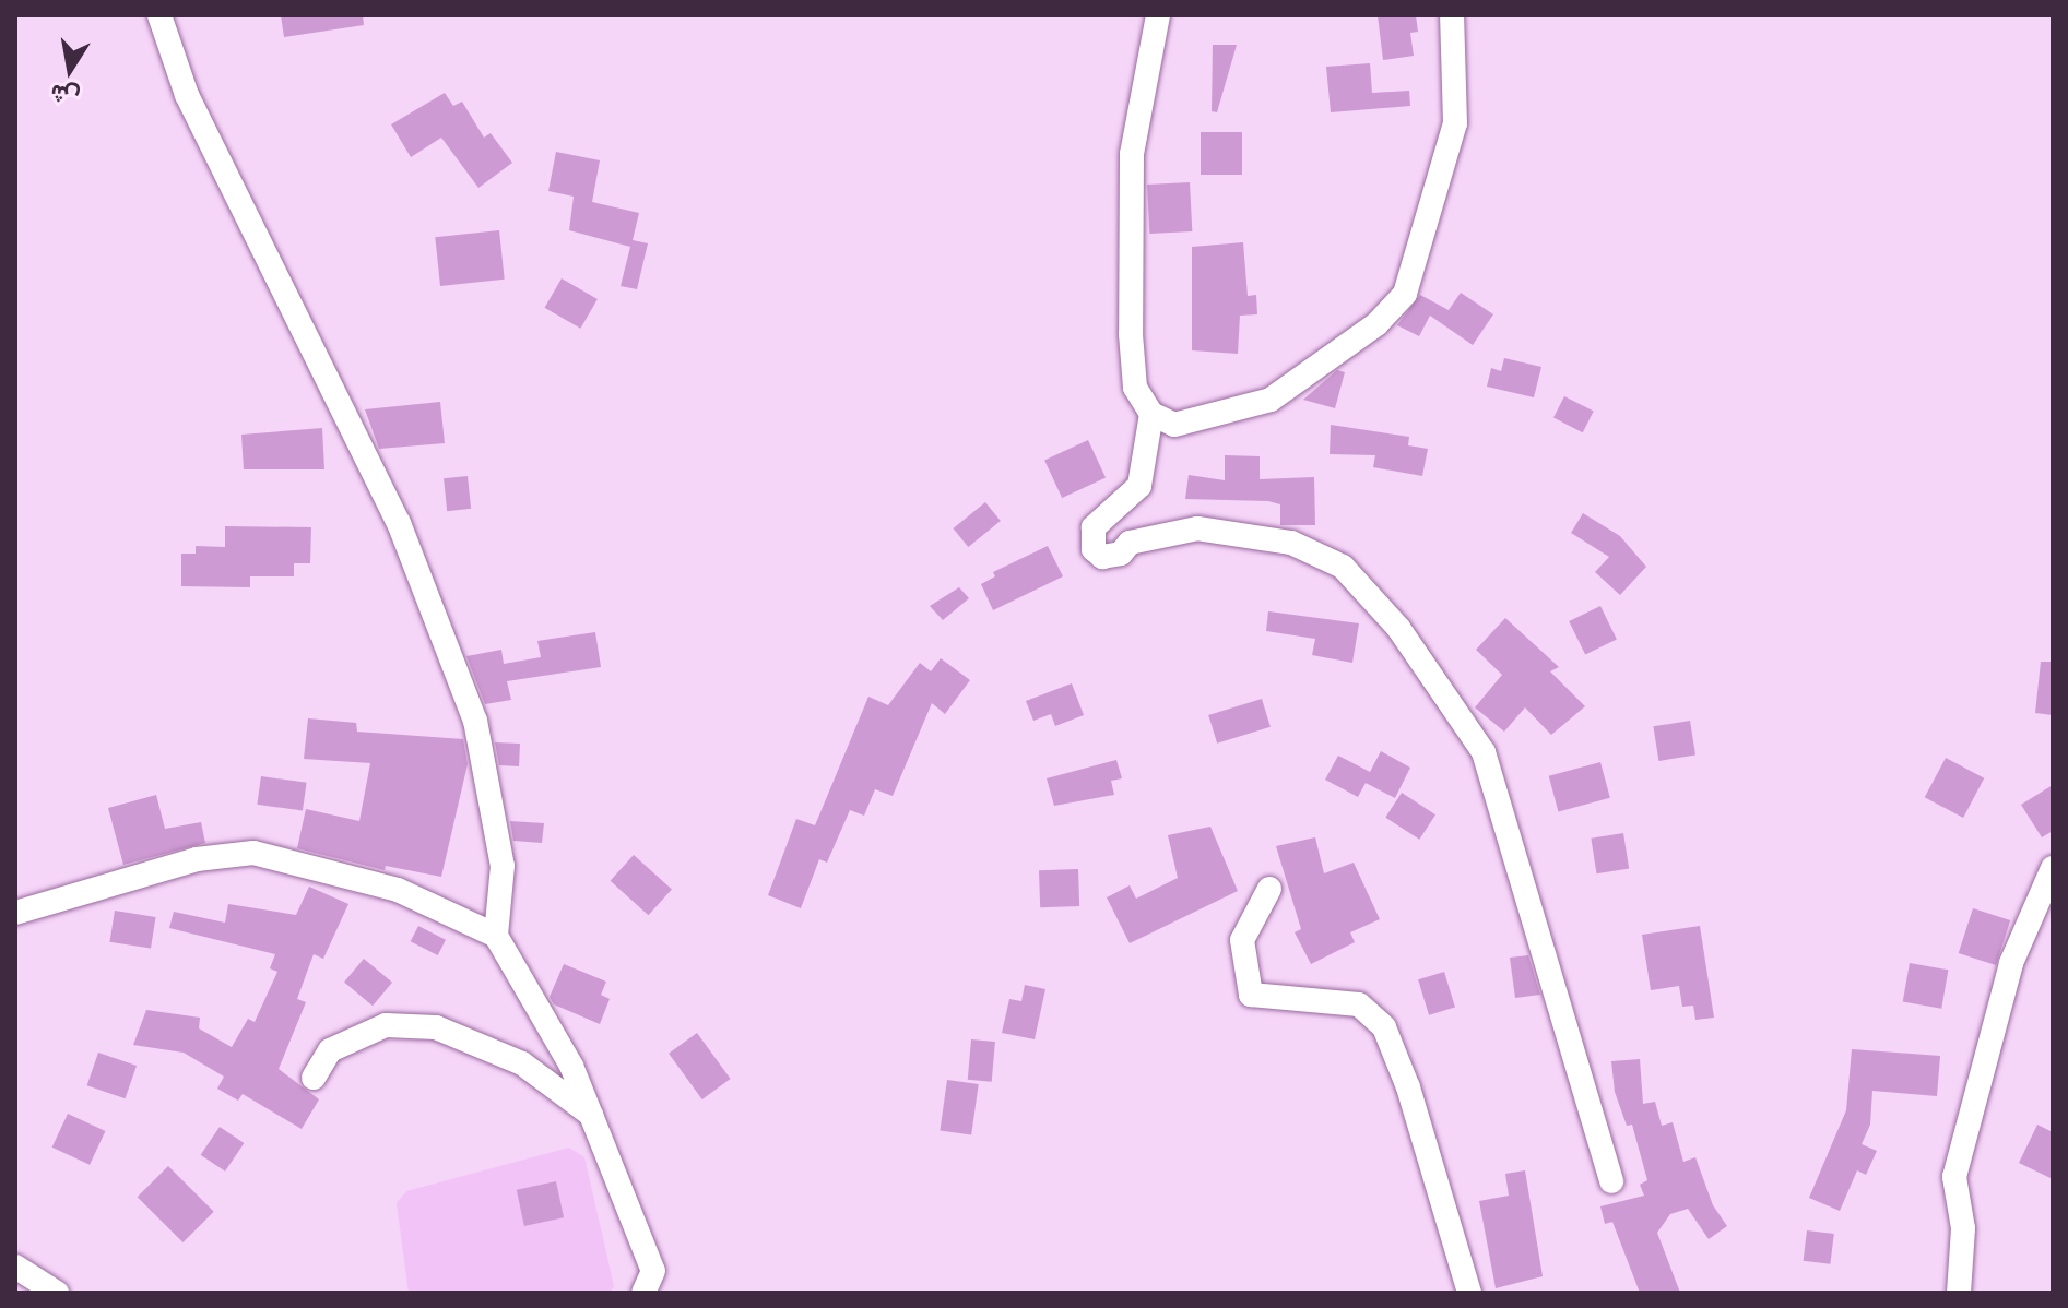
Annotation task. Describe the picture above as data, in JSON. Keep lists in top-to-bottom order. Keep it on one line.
{"north":"bottom"}
